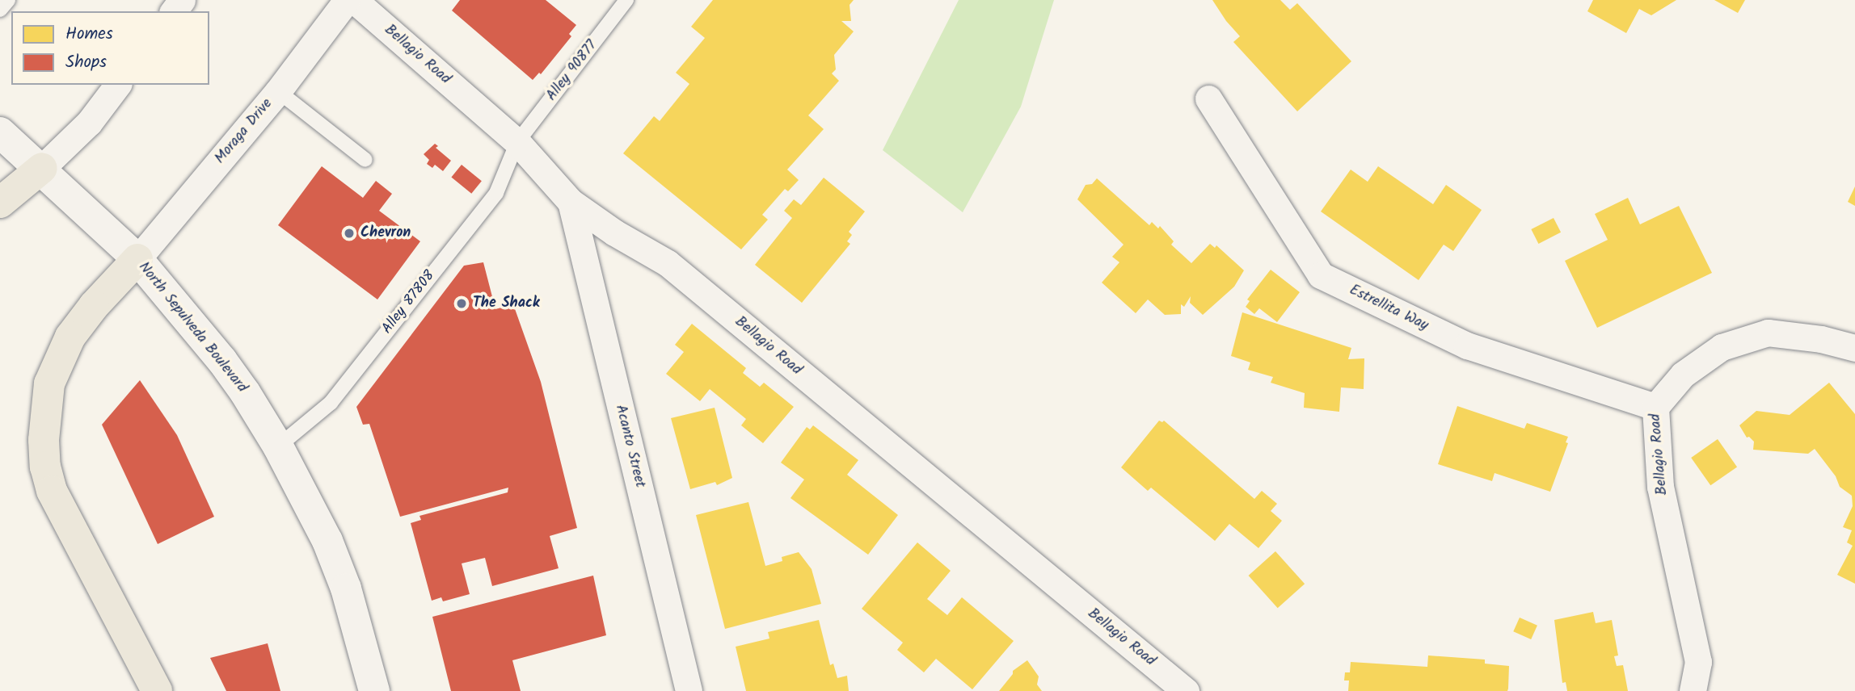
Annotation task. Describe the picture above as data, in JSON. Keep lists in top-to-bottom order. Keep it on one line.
{"streets":{"main road":["North Sepulveda Boulevard"],"street":["Bellagio Road","Moraga Drive","Estrellita Way","Acanto Street"],"lane":["Alley 90877","Alley 87808"]},"crossings":[["Bellagio Road","Alley 90877"],["Bellagio Road","Alley 87808"],["Bellagio Road","Estrellita Way"],["Bellagio Road","Acanto Street"],["Alley 90877","Alley 87808"],["Moraga Drive","North Sepulveda Boulevard"],["Alley 87808","North Sepulveda Boulevard"]],"places":["Chevron","The Shack"],"legend":["Homes","Shops"]}
